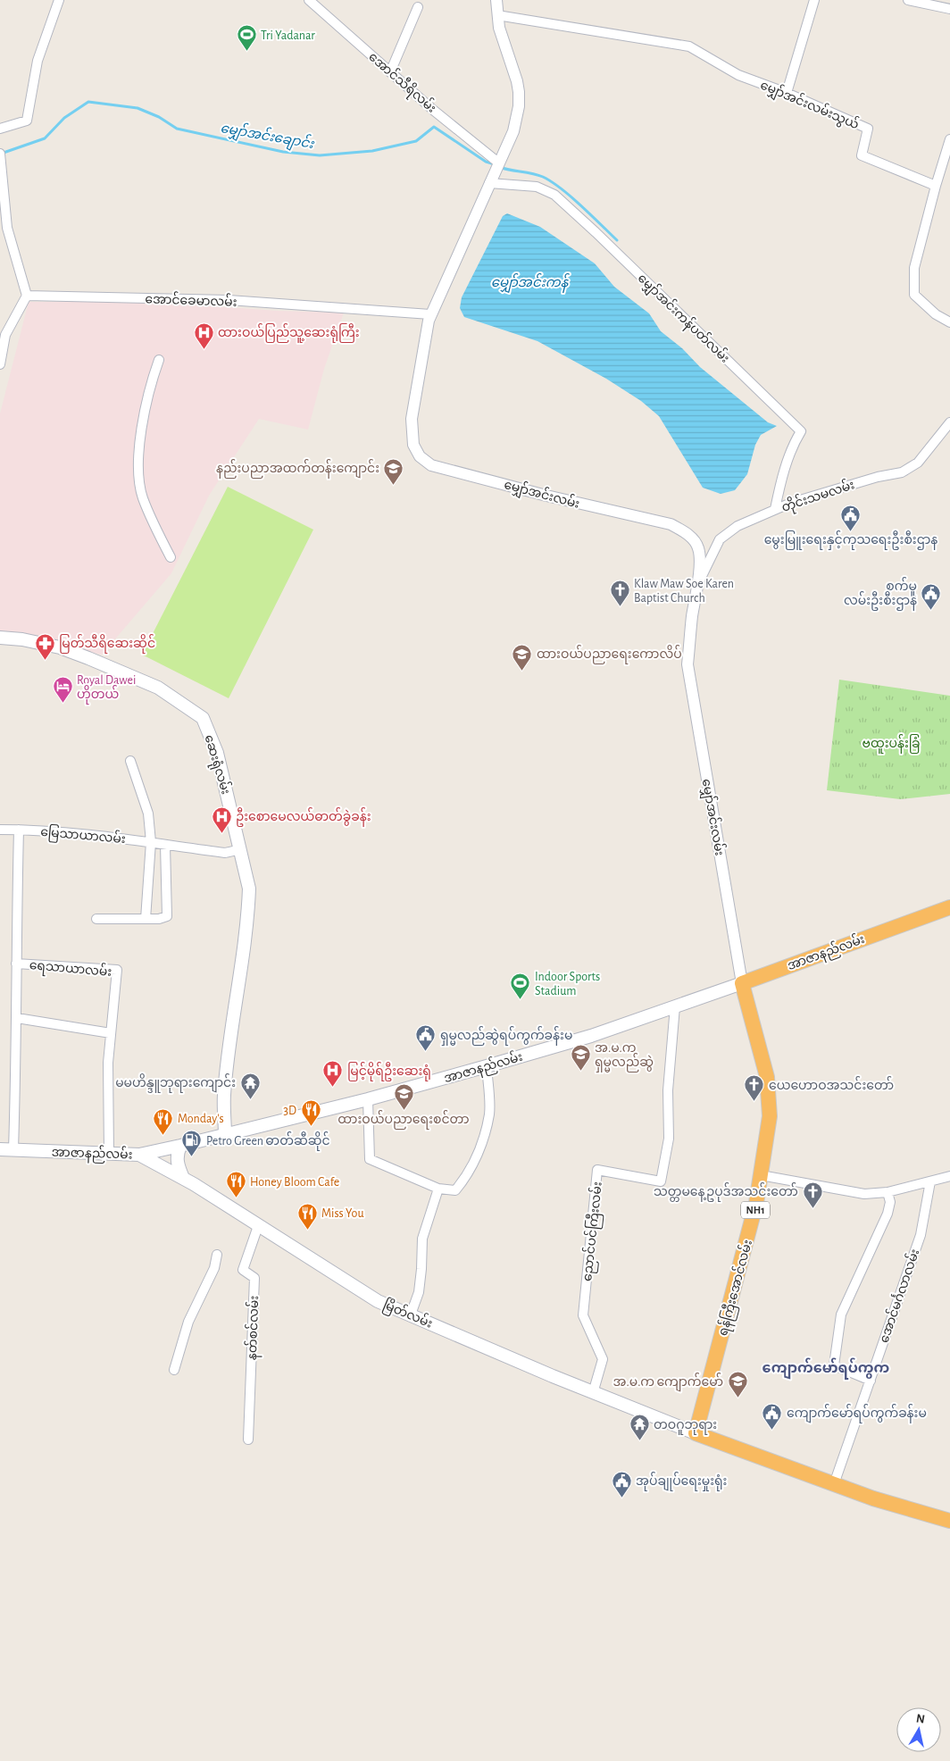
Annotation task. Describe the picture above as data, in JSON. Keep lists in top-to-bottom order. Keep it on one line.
{"streets":{"highway":["အာဇာနည်လမ်း","NH1","ရန်ကြီးအောင်လမ်း"],"main road":["ဆေးရုံလမ်း","မြိတ်လမ်း"],"street":["အောင်သီရိလမ်း","မျှော်အင်းလမ်းသွယ်","အောင်ခေမာလမ်း","မျှော်အင်းကန်ပတ်လမ်း","မျှော်အင်းလမ်း","တိုင်းသမလမ်း","မြေသာယာလမ်း","ရေသာယာလမ်း","ညောင်ပင်ကြီးလမ်း","အောင်မင်္ဂလာလမ်း","နတ်စင်လမ်း"]},"crossings":[["အောင်သီရိလမ်း","မျှော်အင်းလမ်း"],["မျှော်အင်းလမ်းသွယ်","မျှော်အင်းလမ်း"],["အောင်ခေမာလမ်း","မျှော်အင်းလမ်း"],["မျှော်အင်းကန်ပတ်လမ်း","မျှော်အင်းလမ်း"],["မျှော်အင်းကန်ပတ်လမ်း","တိုင်းသမလမ်း"],["မျှော်အင်းလမ်း","တိုင်းသမလမ်း"],["မျှော်အင်းလမ်း","အာဇာနည်လမ်း"],["မျှော်အင်းလမ်း","ရန်ကြီးအောင်လမ်း"],["ဆေးရုံလမ်း","မြေသာယာလမ်း"],["ဆေးရုံလမ်း","အာဇာနည်လမ်း"],["မြေသာယာလမ်း","ရေသာယာလမ်း"],["အာဇာနည်လမ်း","ရေသာယာလမ်း"],["အာဇာနည်လမ်း","ညောင်ပင်ကြီးလမ်း"],["အာဇာနည်လမ်း","ရန်ကြီးအောင်လမ်း"],["အာဇာနည်လမ်း","မြိတ်လမ်း"],["ညောင်ပင်ကြီးလမ်း","မြိတ်လမ်း"],["ရန်ကြီးအောင်လမ်း","မြိတ်လမ်း"],["မြိတ်လမ်း","နတ်စင်လမ်း"]],"districts":["ကျောက်မော်ရပ်ကွက"],"water":["မျှော်အင်းချောင်း","မျှော်အင်းကန်"],"parks":["ဗထူးပန်းခြံ"],"places":{"sports":["Tri Yadanar","Indoor Sports Stadium"],"hospital":["ထားဝယ်ပြည်သူ့ဆေးရုံကြီး","ဦးစောမေလယ်ဓာတ်ခွဲခန်း","မြင့်မိုရ်ဦးဆေးရုံ"],"school or university":["နည်းပညာအထက်တန်းကျောင်း","ထားဝယ်ပညာရေးကောလိပ်","အ.မ.က ရှမ္မလည်ဆွဲ","ထားဝယ်ပညာရေးစင်တာ","အ.မ.က ကျောက်မော်"],"public building":["မွေးမြူးရေးနှင့်ကုသရေးဦးစီးဌာန","စက်မူ လမ်းဦးစီးဌာန","ရှမ္မလည်ဆွဲရပ်ကွက်ခန်းမ","ကျောက်မော်ရပ်ကွက်ခန်းမ","အုပ်ချုပ်ရေးမှုးရုံး"],"church":["Klaw Maw Soe Karen Baptist Church","ယေဟောဝအသင်းတော်","သတ္တမနေ့ဥပုဒ်အသင်းတော်"],"pharmacy":["မြတ်သီရိဆေးဆိုင်"],"hotel":["Royal Dawei ဟိုတယ်"],"temple":["မမဟိန္ဒူဘုရားကျောင်း","တဝဂူဘုရား"],"restaurant":["3D","Monday's","Honey Bloom Cafe","Miss You"],"fuel station":["Petro Green ဓာတ်ဆီဆိုင်"]},"north":"top"}
